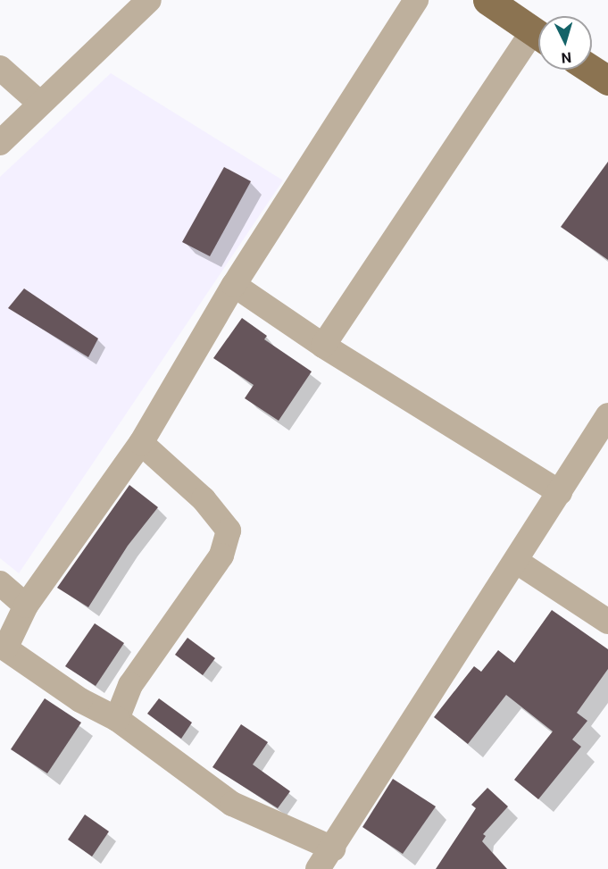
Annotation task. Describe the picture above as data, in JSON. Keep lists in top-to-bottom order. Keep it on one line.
{"north":"bottom"}
